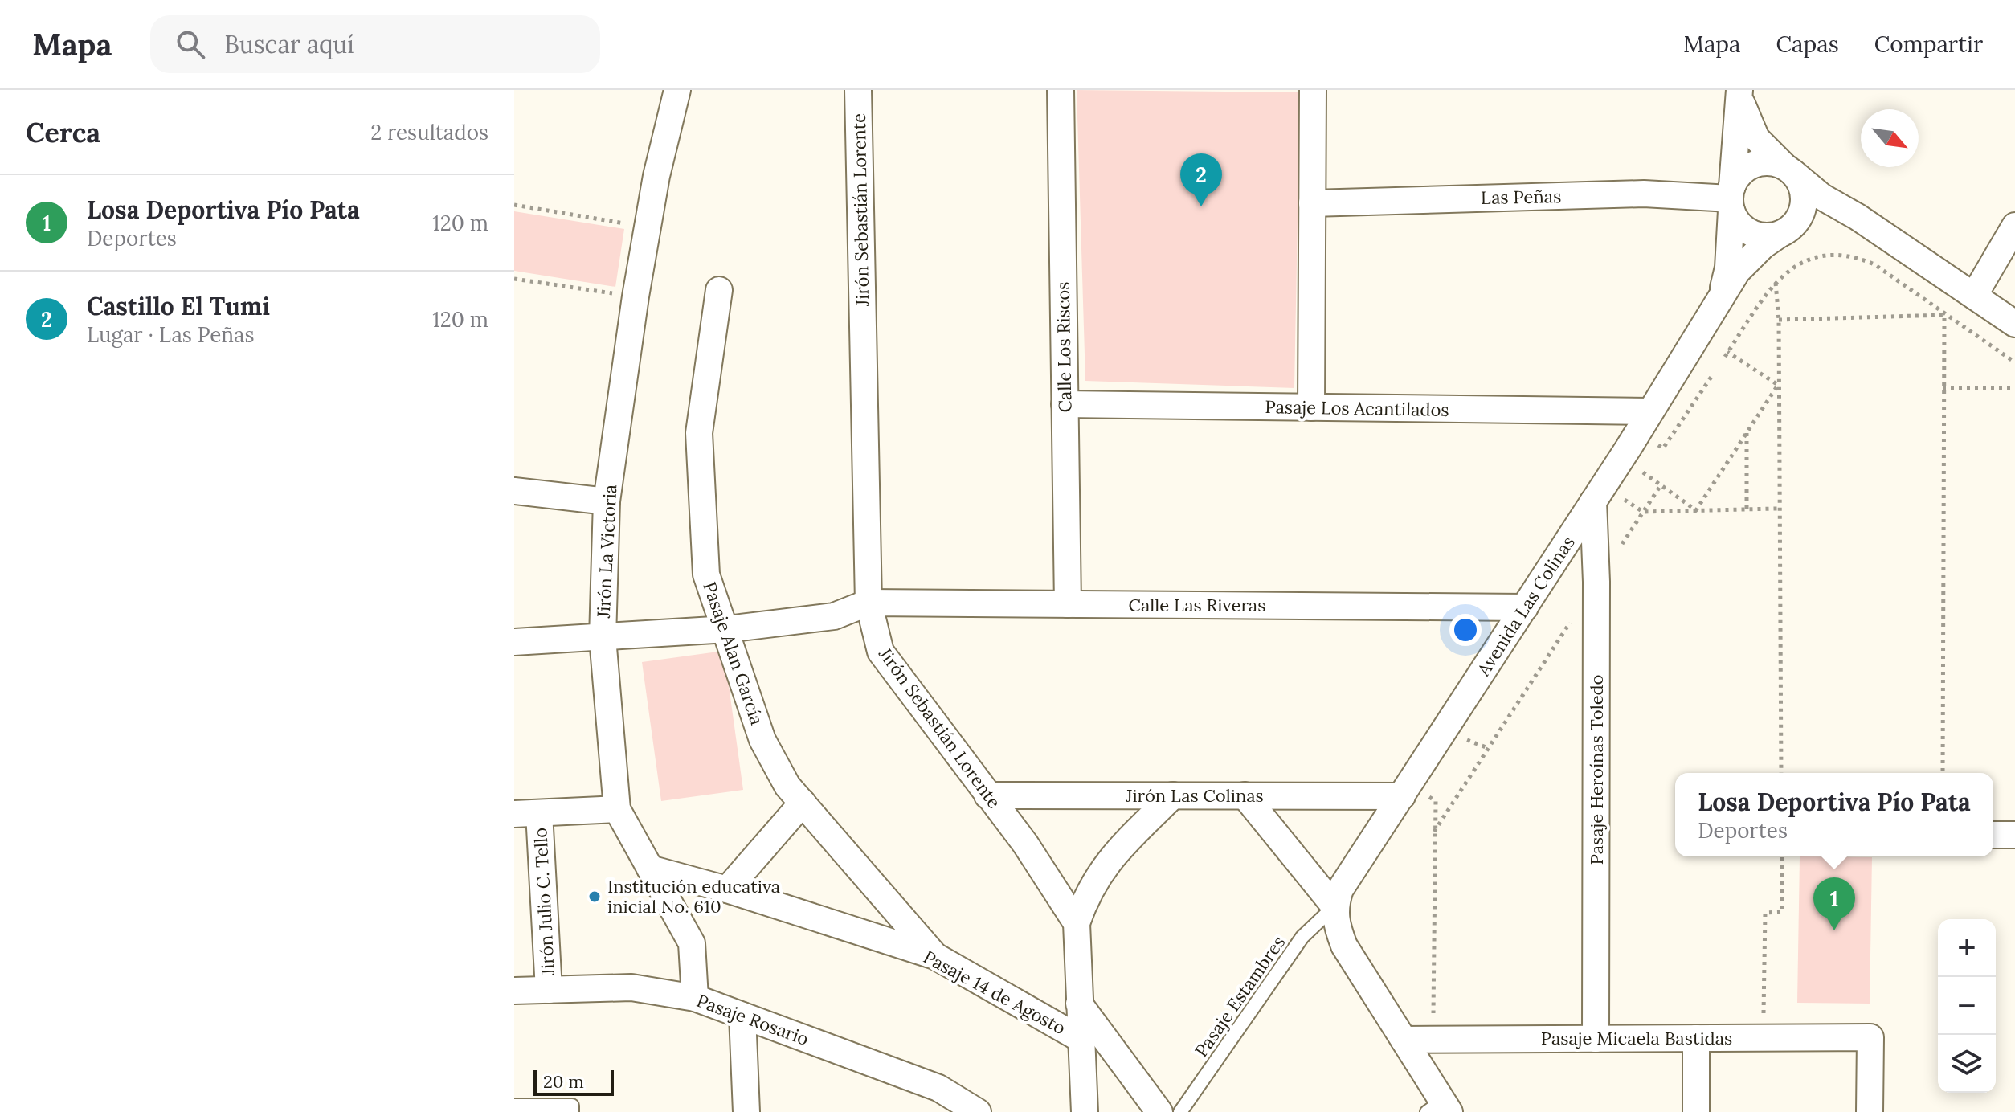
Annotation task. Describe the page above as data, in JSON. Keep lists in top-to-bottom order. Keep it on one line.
{"streets":{"street":["Las Peñas","Jirón Sebastián Lorente","Calle Los Riscos","Pasaje Los Acantilados","Jirón La Victoria","Calle Las Riveras","Avenida Las Colinas","Pasaje Alan García","Pasaje Heroínas Toledo","Jirón Las Colinas","Jirón Julio C. Tello","Pasaje 14 de Agosto","Pasaje Rosario","Pasaje Micaela Bastidas"],"lane":["Pasaje Estambres"]},"crossings":[["Las Peñas","Avenida Las Colinas"],["Jirón Sebastián Lorente","Calle Las Riveras"],["Jirón Sebastián Lorente","Jirón Las Colinas"],["Calle Los Riscos","Pasaje Los Acantilados"],["Calle Los Riscos","Calle Las Riveras"],["Pasaje Los Acantilados","Avenida Las Colinas"],["Jirón La Victoria","Pasaje 14 de Agosto"],["Jirón La Victoria","Pasaje Rosario"],["Calle Las Riveras","Avenida Las Colinas"],["Avenida Las Colinas","Pasaje Heroínas Toledo"],["Avenida Las Colinas","Jirón Las Colinas"],["Avenida Las Colinas","Pasaje Estambres"],["Pasaje Alan García","Pasaje 14 de Agosto"],["Pasaje Heroínas Toledo","Pasaje Micaela Bastidas"],["Jirón Julio C. Tello","Pasaje Rosario"]],"places":["Institución educativa inicial No. 610"],"scale_bar":"20 m","north":"bottom right","page":{"header":"Mapa","search":"Buscar aquí","nav":["Mapa","Capas","Compartir"],"heading":["Cerca","2 resultados"],"pins":["2","1"],"list":[{"mark":"1","name":"Losa Deportiva Pío Pata","note":"Deportes","value":"120 m"},{"mark":"2","name":"Castillo El Tumi","note":"Lugar · Las Peñas","value":"120 m"}],"popup":["Losa Deportiva Pío Pata","Deportes"],"map_buttons":["+","−"],"scale":"20 m"}}
